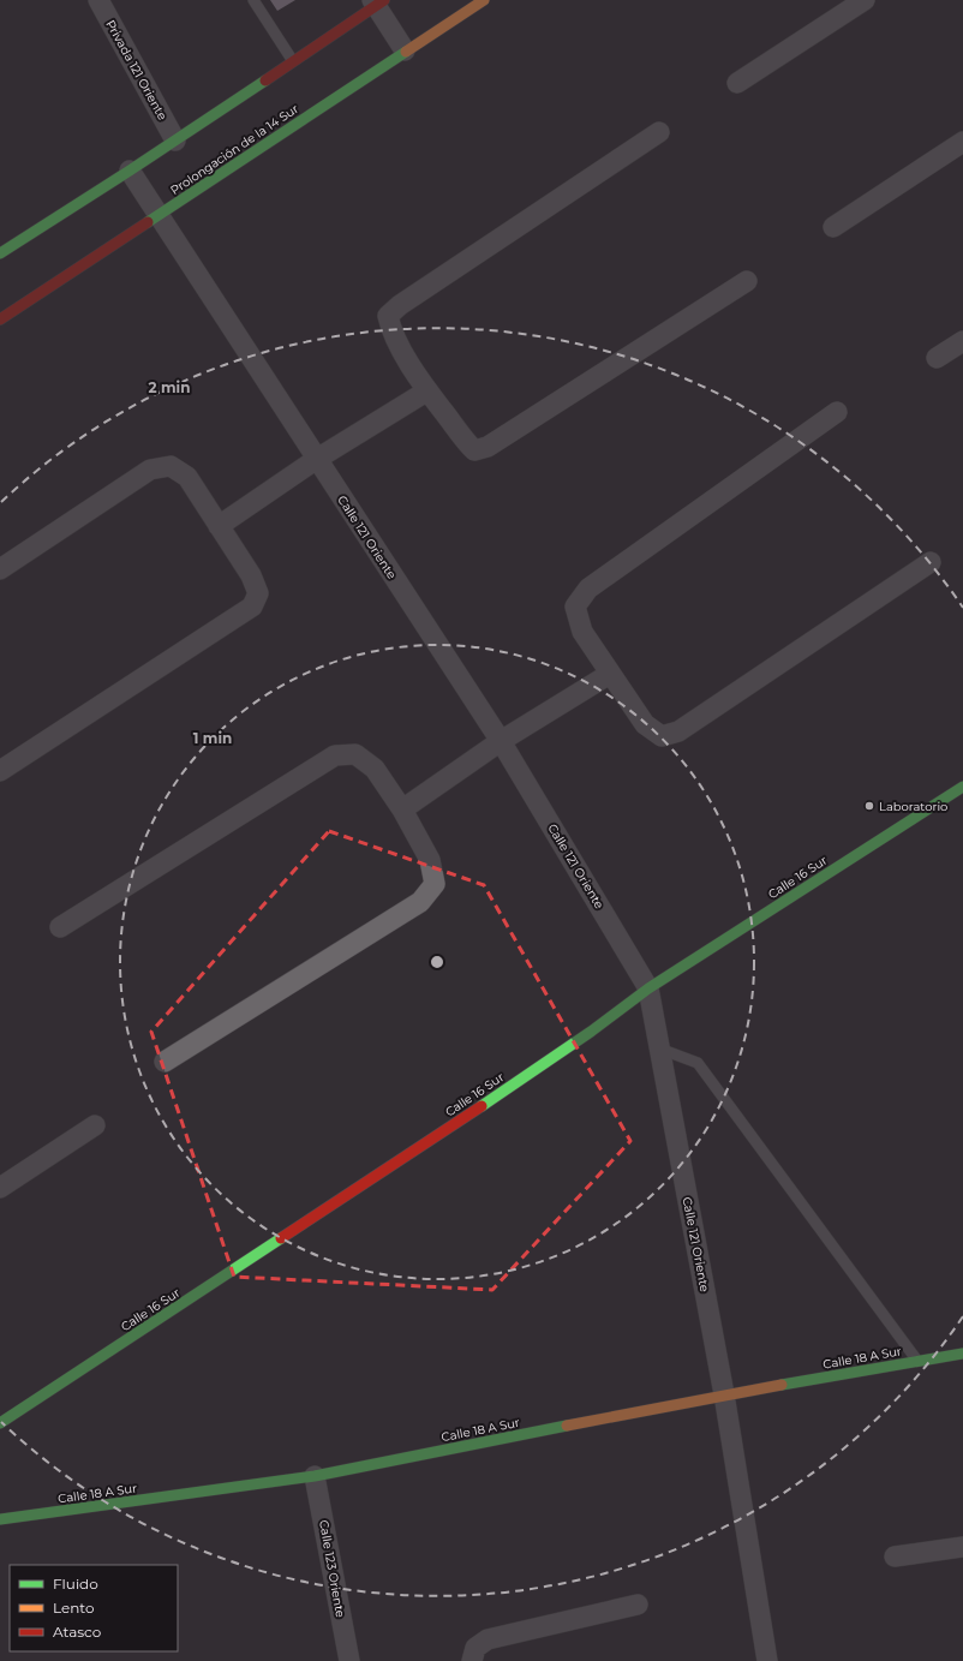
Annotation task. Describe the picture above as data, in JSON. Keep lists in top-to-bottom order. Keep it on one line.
{"streets":{"street":["Privada 121 Oriente","Prolongación de la 14 Sur","Calle 121 Oriente","Calle 16 Sur","Calle 18 A Sur","Calle 123 Oriente"]},"crossings":[["Prolongación de la 14 Sur","Calle 121 Oriente"],["Calle 121 Oriente","Calle 16 Sur"],["Calle 121 Oriente","Calle 18 A Sur"],["Calle 18 A Sur","Calle 123 Oriente"]],"places":["Laboratorio"],"legend":["Fluido","Lento","Atasco"],"rings":["2 min","1 min"]}
